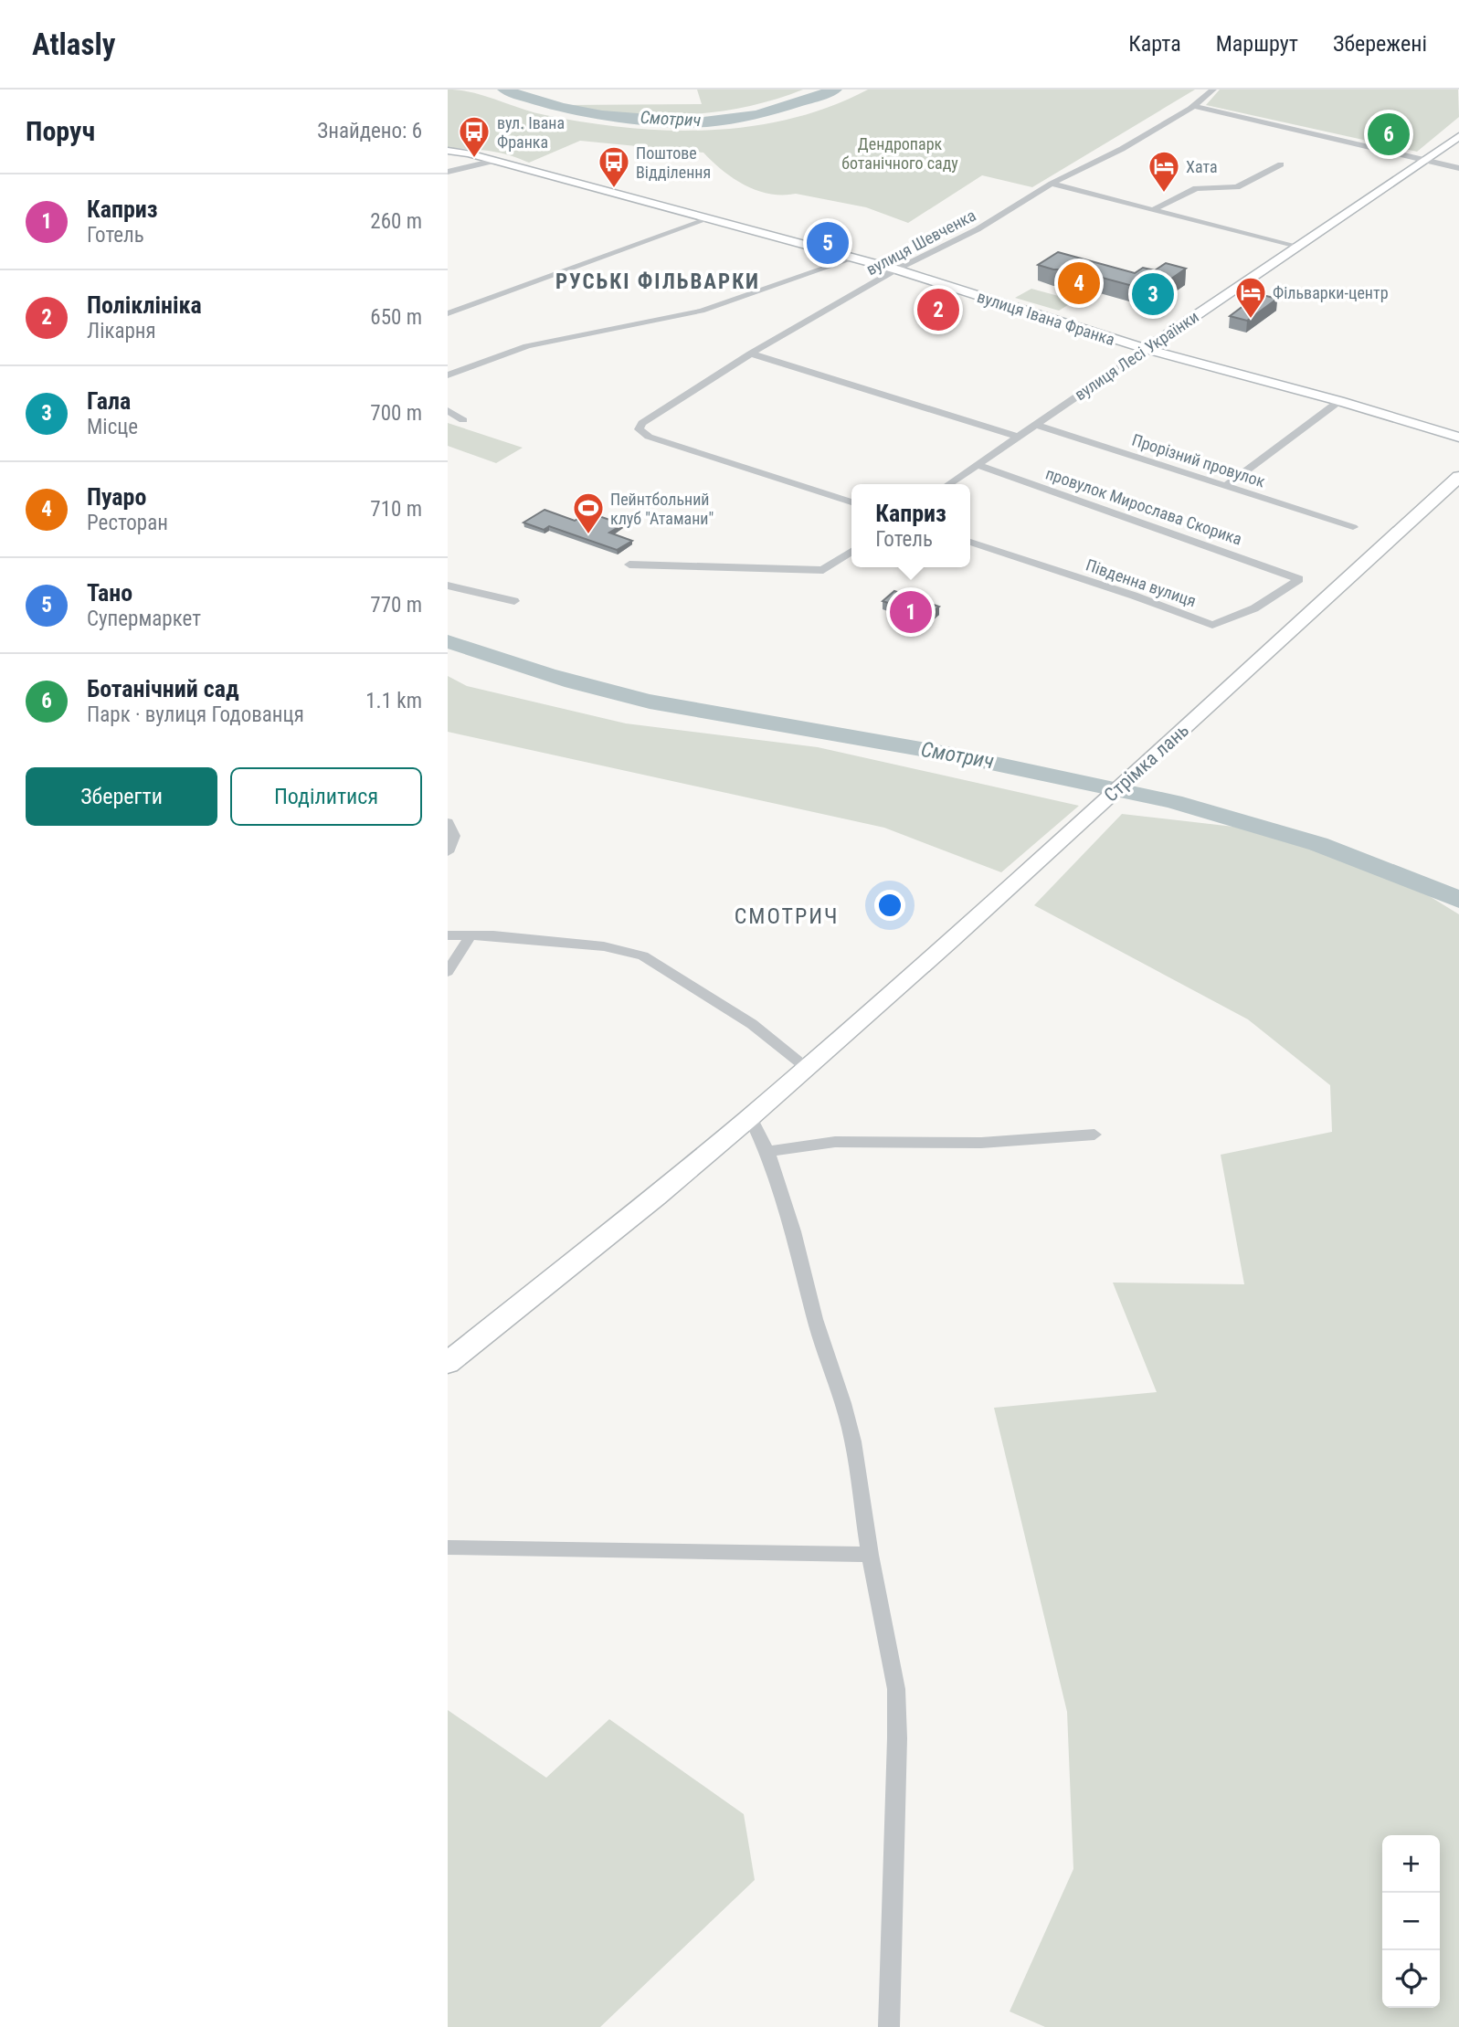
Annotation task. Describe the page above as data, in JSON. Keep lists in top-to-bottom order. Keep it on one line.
{"streets":{"main road":["Стрімка лань"],"street":["вулиця Шевченка","вулиця Івана Франка","вулиця Лесі Українки","Прорізний провулок","провулок Мирослава Скорика","Південна вулиця"]},"crossings":[["вулиця Шевченка","вулиця Івана Франка"],["вулиця Івана Франка","вулиця Лесі Українки"],["вулиця Лесі Українки","Прорізний провулок"],["вулиця Лесі Українки","провулок Мирослава Скорика"],["провулок Мирослава Скорика","Південна вулиця"]],"districts":["РУСЬКІ ФІЛЬВАРКИ","СМОТРИЧ"],"water":["Смотрич"],"parks":["Дендропарк ботанічного саду"],"places":{"bus stop":["вул. Івана Франка","Поштове Відділення"],"hotel":["Хата","Фільварки-центр"],"sports":["Пейнтбольний клуб \"Атамани\""]},"page":{"header":"Atlasly","nav":["Карта","Маршрут","Збережені"],"heading":["Поруч","Знайдено: 6"],"pins":["6","5","4","3","2","1"],"list":[{"mark":"1","name":"Каприз","note":"Готель","value":"260 m"},{"mark":"2","name":"Поліклініка","note":"Лікарня","value":"650 m"},{"mark":"3","name":"Гала","note":"Місце","value":"700 m"},{"mark":"4","name":"Пуаро","note":"Ресторан","value":"710 m"},{"mark":"5","name":"Тано","note":"Супермаркет","value":"770 m"},{"mark":"6","name":"Ботанічний сад","note":"Парк · вулиця Годованця","value":"1.1 km"}],"popup":["Каприз","Готель"],"buttons":["Зберегти","Поділитися"],"map_buttons":["+","−"]}}
